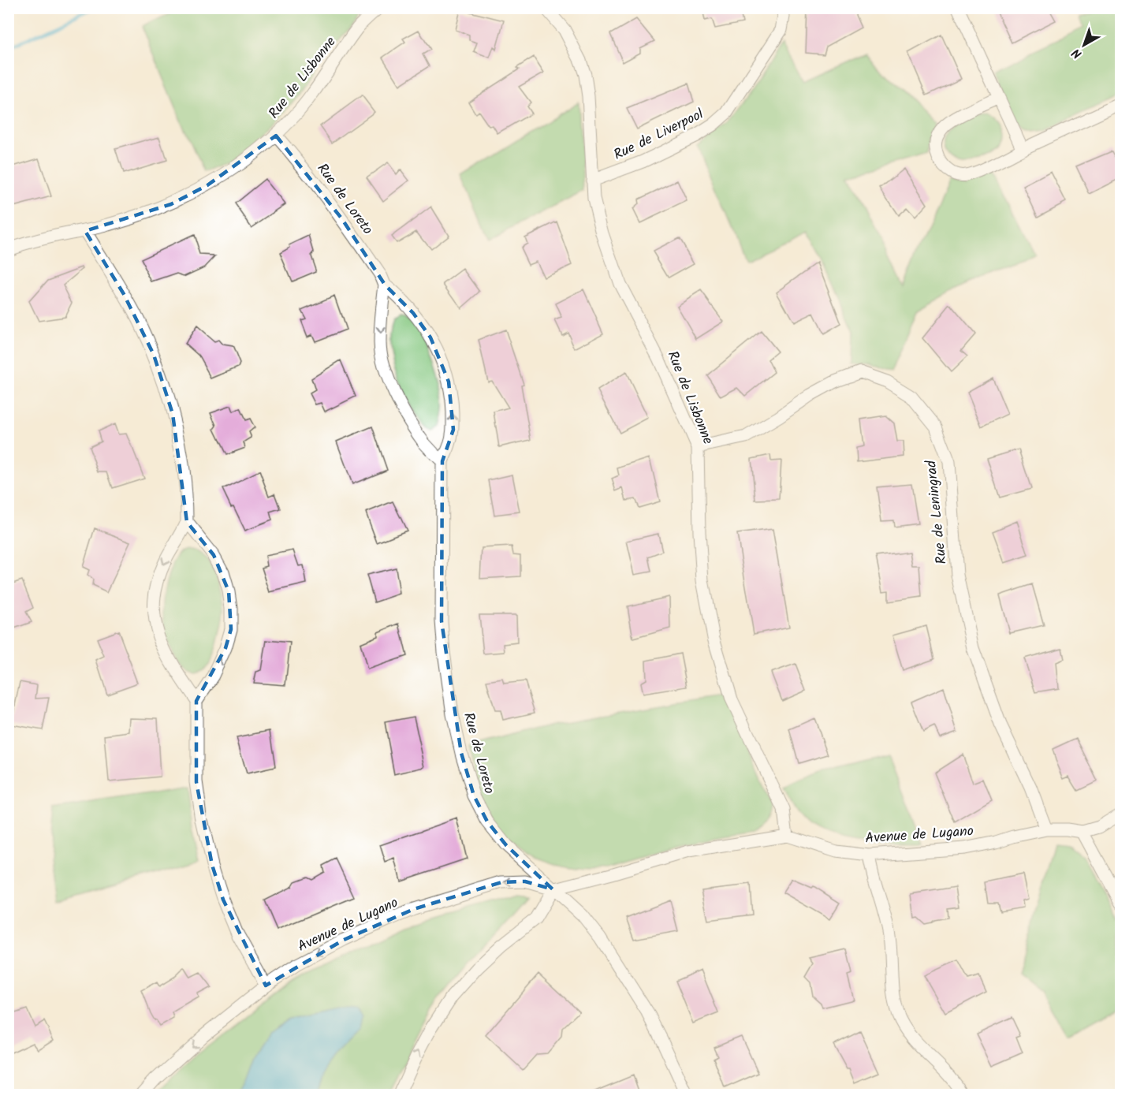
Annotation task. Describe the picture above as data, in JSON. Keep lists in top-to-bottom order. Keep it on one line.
{"streets":{"street":["Rue de Lisbonne","Rue de Liverpool","Rue de Loreto","Rue de Leningrad","Avenue de Lugano"]},"crossings":[["Rue de Lisbonne","Rue de Liverpool"],["Rue de Lisbonne","Rue de Loreto"],["Rue de Lisbonne","Rue de Leningrad"],["Rue de Lisbonne","Avenue de Lugano"],["Rue de Loreto","Avenue de Lugano"],["Rue de Leningrad","Avenue de Lugano"]],"one_way":["Avenue de Lugano"],"north":"bottom left"}
